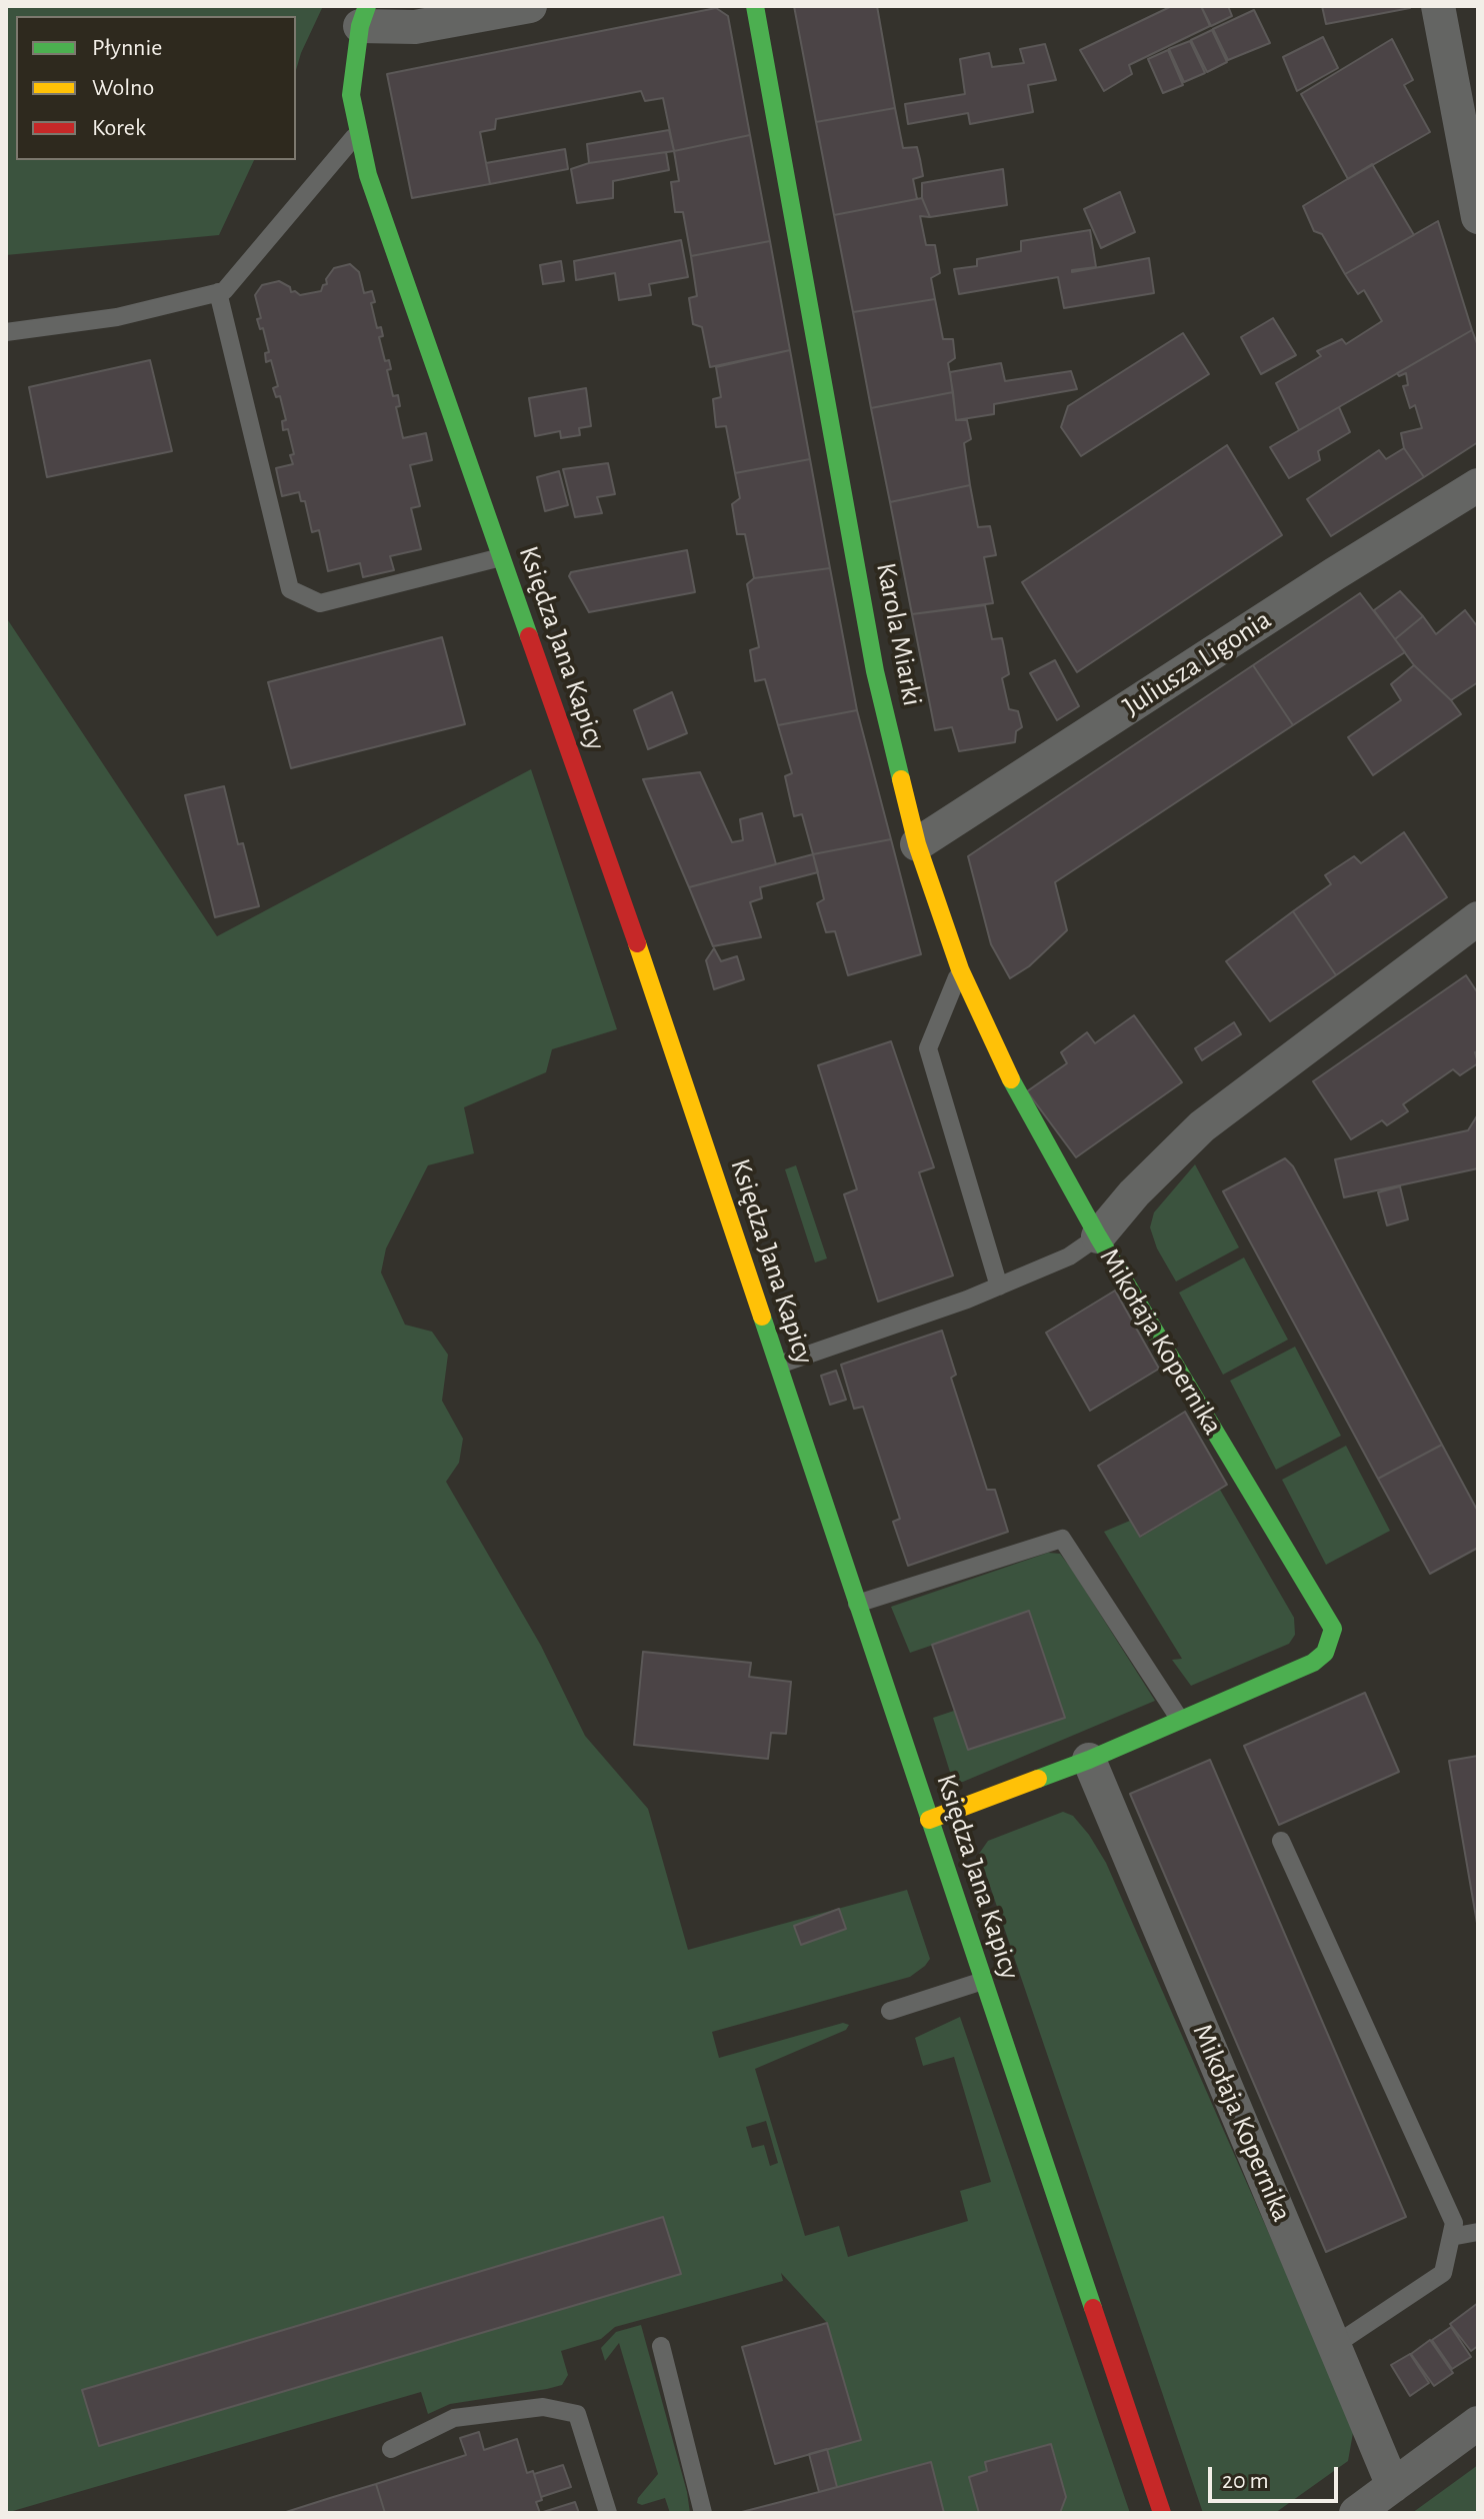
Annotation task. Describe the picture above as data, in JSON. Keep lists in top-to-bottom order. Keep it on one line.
{"streets":{"street":["Karola Miarki","Księdza Jana Kapicy","Juliusza Ligonia","Mikołaja Kopernika"]},"crossings":[["Karola Miarki","Juliusza Ligonia"],["Karola Miarki","Mikołaja Kopernika"],["Księdza Jana Kapicy","Mikołaja Kopernika"]],"legend":["Płynnie","Wolno","Korek"],"scale_bar":"20 m"}
